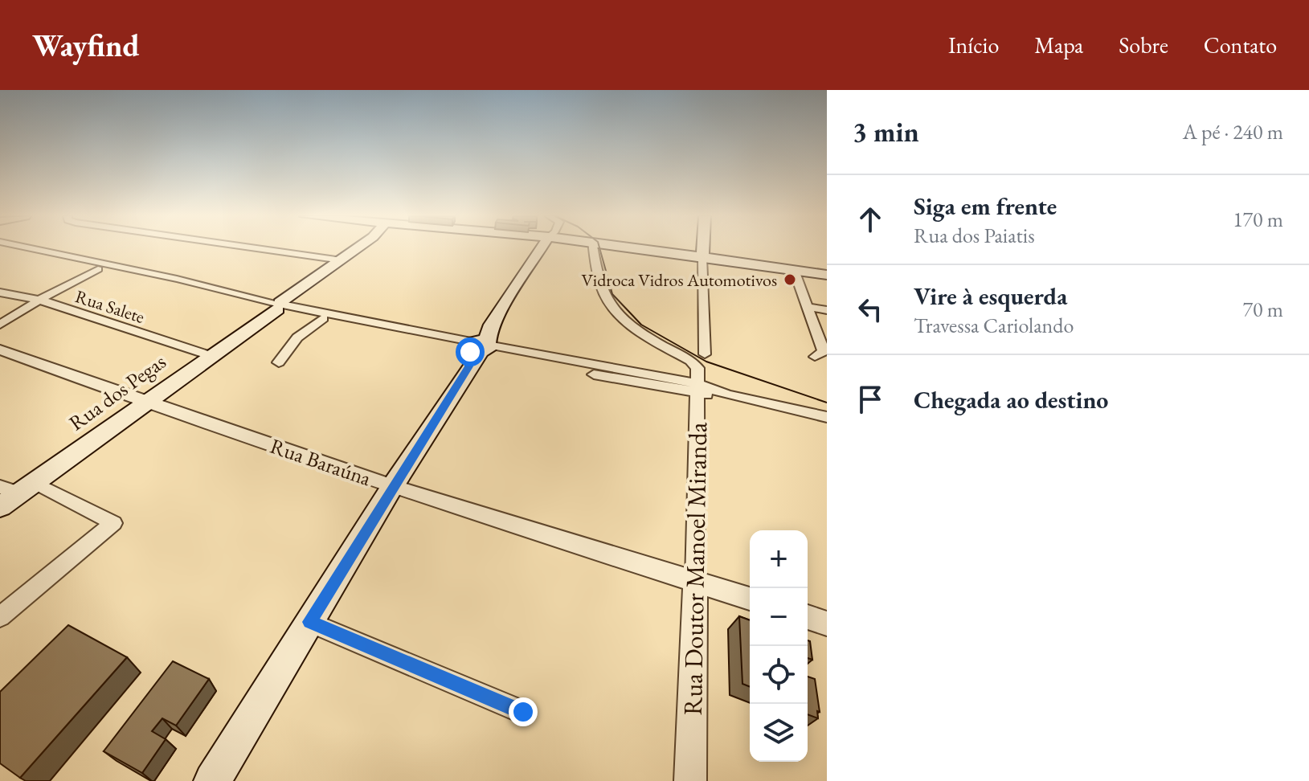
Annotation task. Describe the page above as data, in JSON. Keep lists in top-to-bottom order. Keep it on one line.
{"streets":{"main road":["Rua dos Pegas"],"street":["Rua Salete","Rua Baraúna","Rua Doutor Manoel Miranda"]},"crossings":[["Rua Salete","Rua dos Pegas"],["Rua dos Pegas","Rua Baraúna"],["Rua Baraúna","Rua Doutor Manoel Miranda"]],"places":["Vidroca Vidros Automotivos"],"page":{"header":"Wayfind","nav":["Início","Mapa","Sobre","Contato"],"heading":["3 min","A pé · 240 m"],"list":[["Siga em frente","Rua dos Paiatis","170 m"],["Vire à esquerda","Travessa Cariolando","70 m"],"Chegada ao destino"],"map_buttons":["+","−"]}}
